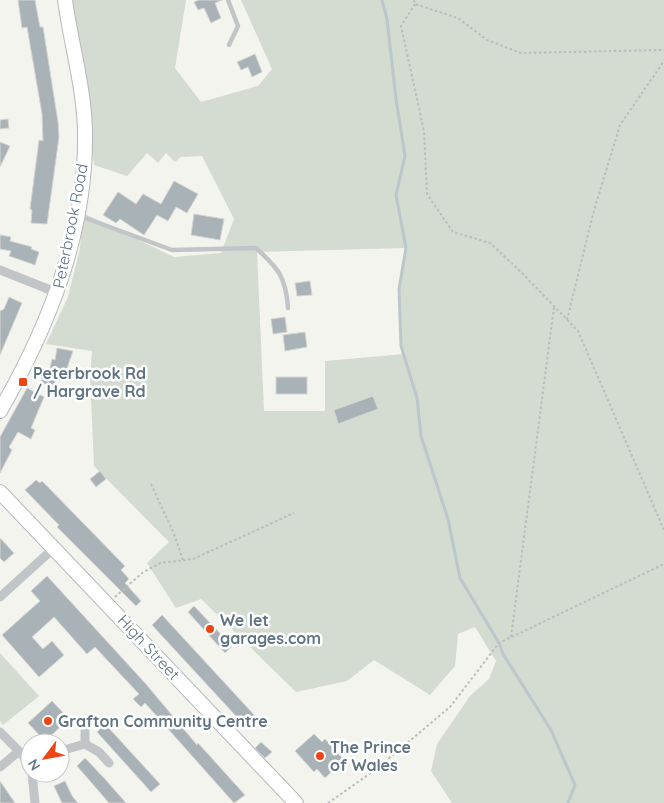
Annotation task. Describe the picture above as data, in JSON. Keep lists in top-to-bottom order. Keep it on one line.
{"streets":{"street":["Peterbrook Road","High Street"]},"places":{"transit":["Peterbrook Rd / Hargrave Rd"],"other":["We let garages.com","Grafton Community Centre","The Prince of Wales"]},"north":"bottom left"}
